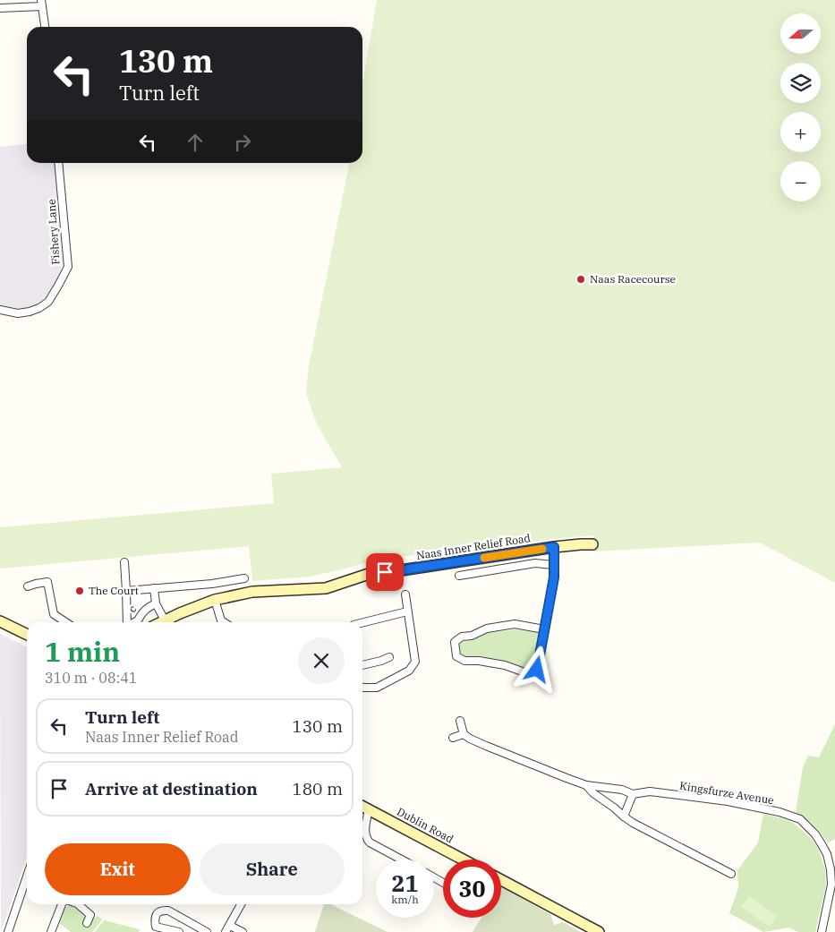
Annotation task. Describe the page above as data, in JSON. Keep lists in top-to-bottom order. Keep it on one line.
{"streets":{"street":["Fishery Lane","Naas Inner Relief Road","c","Kingsfurze Avenue","Dublin Road"]},"places":["Naas Racecourse","The Court"],"north":"left","page":{"map_buttons":["+","−"],"turn":["130 m","Turn left"],"heading":["1 min","310 m · 08:41"],"list":[{"name":"Turn left","note":"Naas Inner Relief Road","value":"130 m"},{"name":"Arrive at destination","value":"180 m"}],"buttons":["Exit","Share"],"speed":"21 km/h","limit":"30"}}
